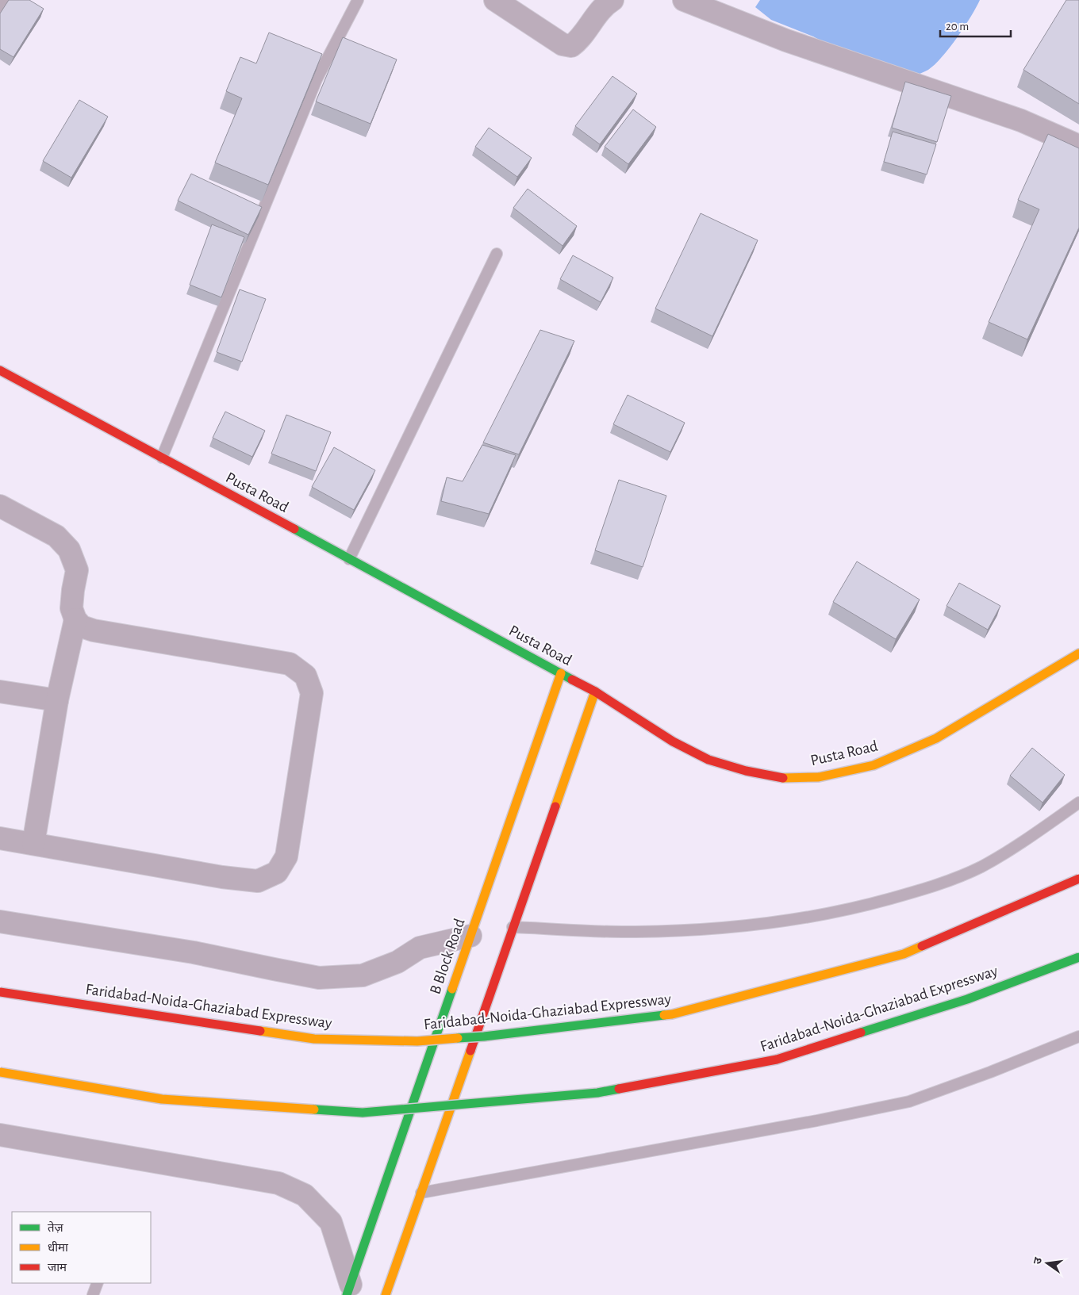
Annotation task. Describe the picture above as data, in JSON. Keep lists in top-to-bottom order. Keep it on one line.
{"streets":{"street":["Pusta Road","B Block Road","Faridabad-Noida-Ghaziabad Expressway"]},"crossings":[["Pusta Road","B Block Road"]],"legend":["तेज़","धीमा","जाम"],"scale_bar":"20 m","north":"left"}
